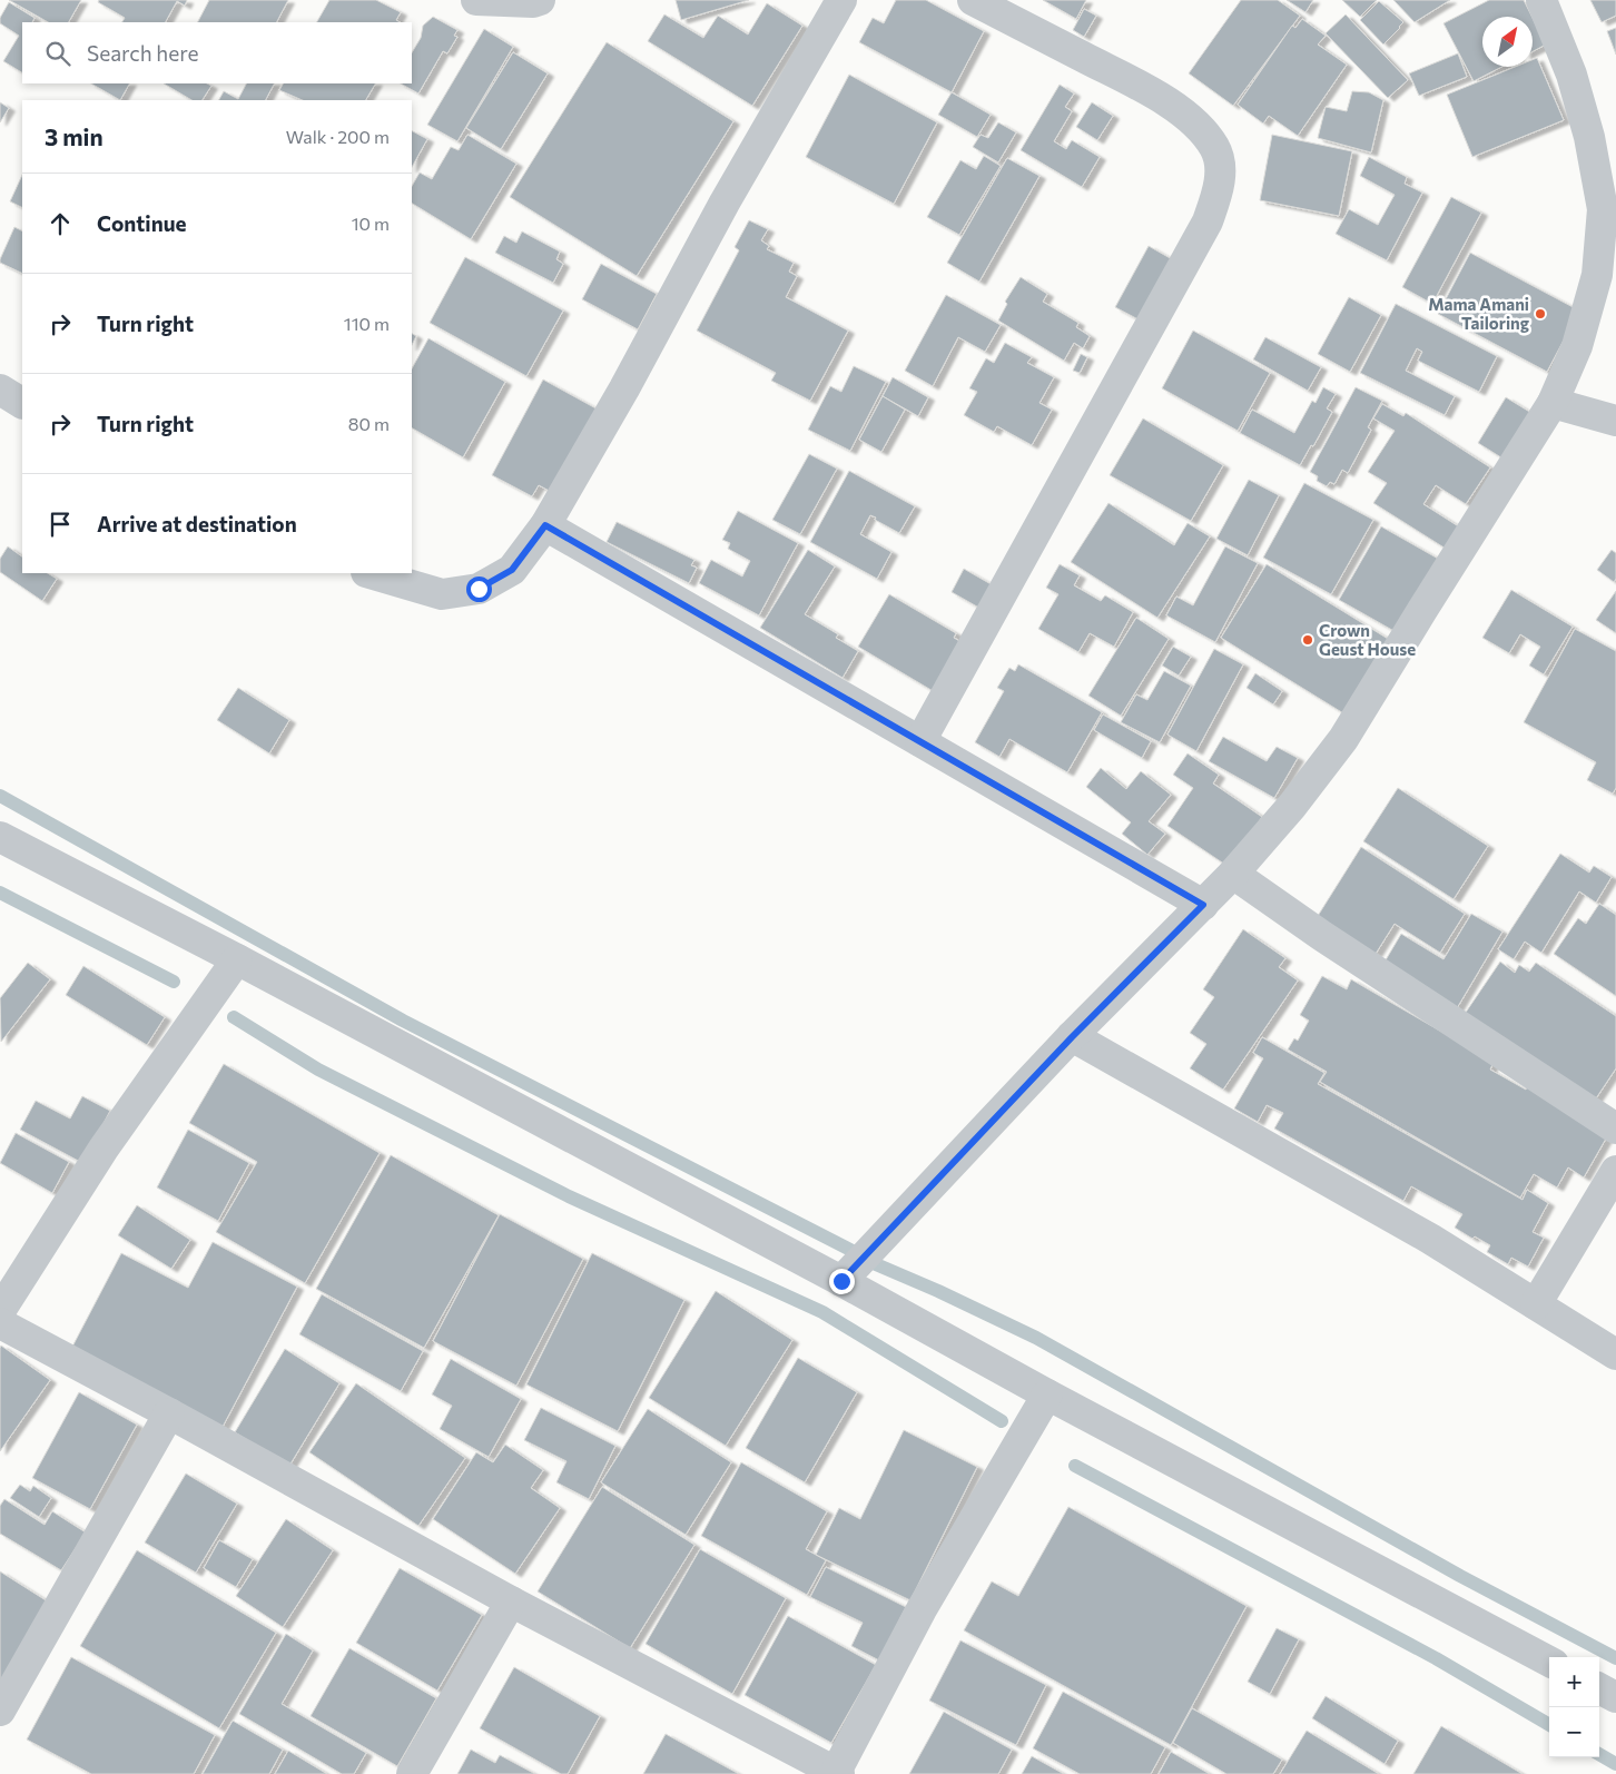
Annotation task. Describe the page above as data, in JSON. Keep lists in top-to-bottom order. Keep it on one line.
{"places":["Mama Amani Tailoring","Crown Geust House"],"north":"top right","page":{"search":"Search here","heading":["3 min","Walk · 200 m"],"list":[["Continue","10 m"],["Turn right","110 m"],["Turn right","80 m"],"Arrive at destination"],"map_buttons":["+","−"]}}
